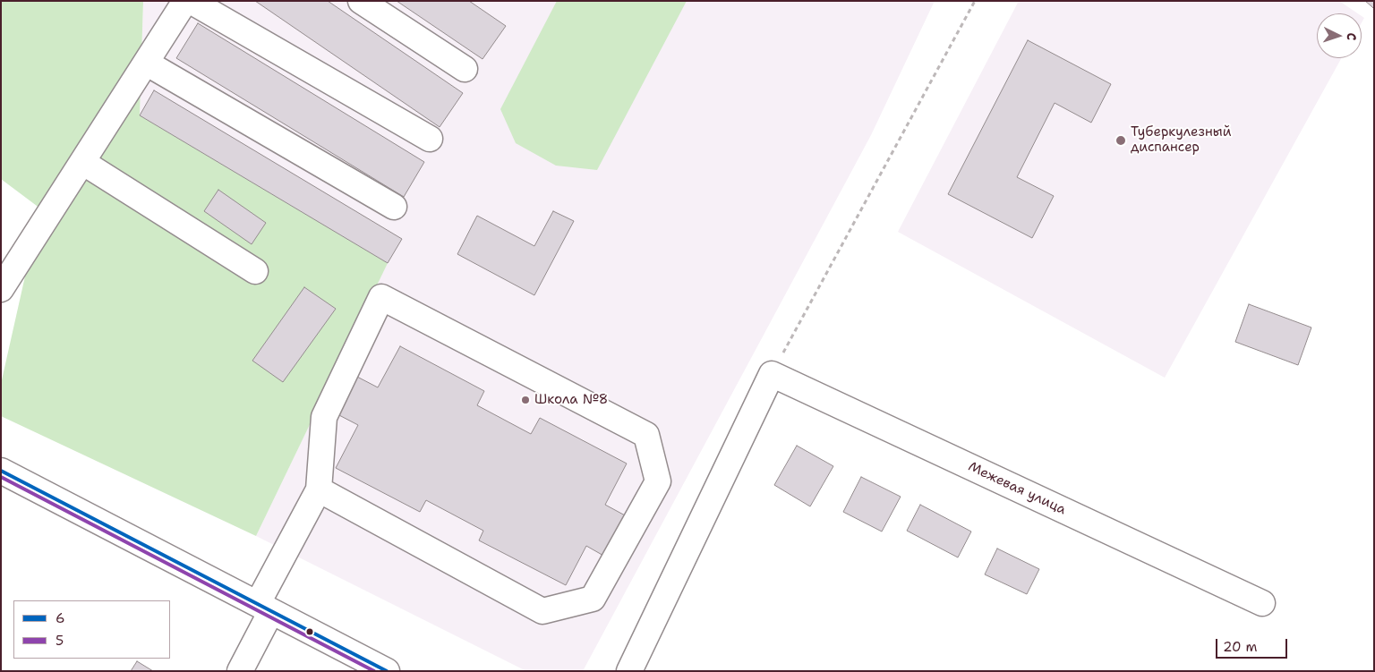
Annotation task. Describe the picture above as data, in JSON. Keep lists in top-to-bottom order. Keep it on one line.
{"streets":{"street":["Межевая улица"]},"places":["Туберкулезный диспансер","Школа №8"],"lines":["transit line 6","transit line 5"],"legend":["6","5"],"scale_bar":"20 m","north":"right"}
